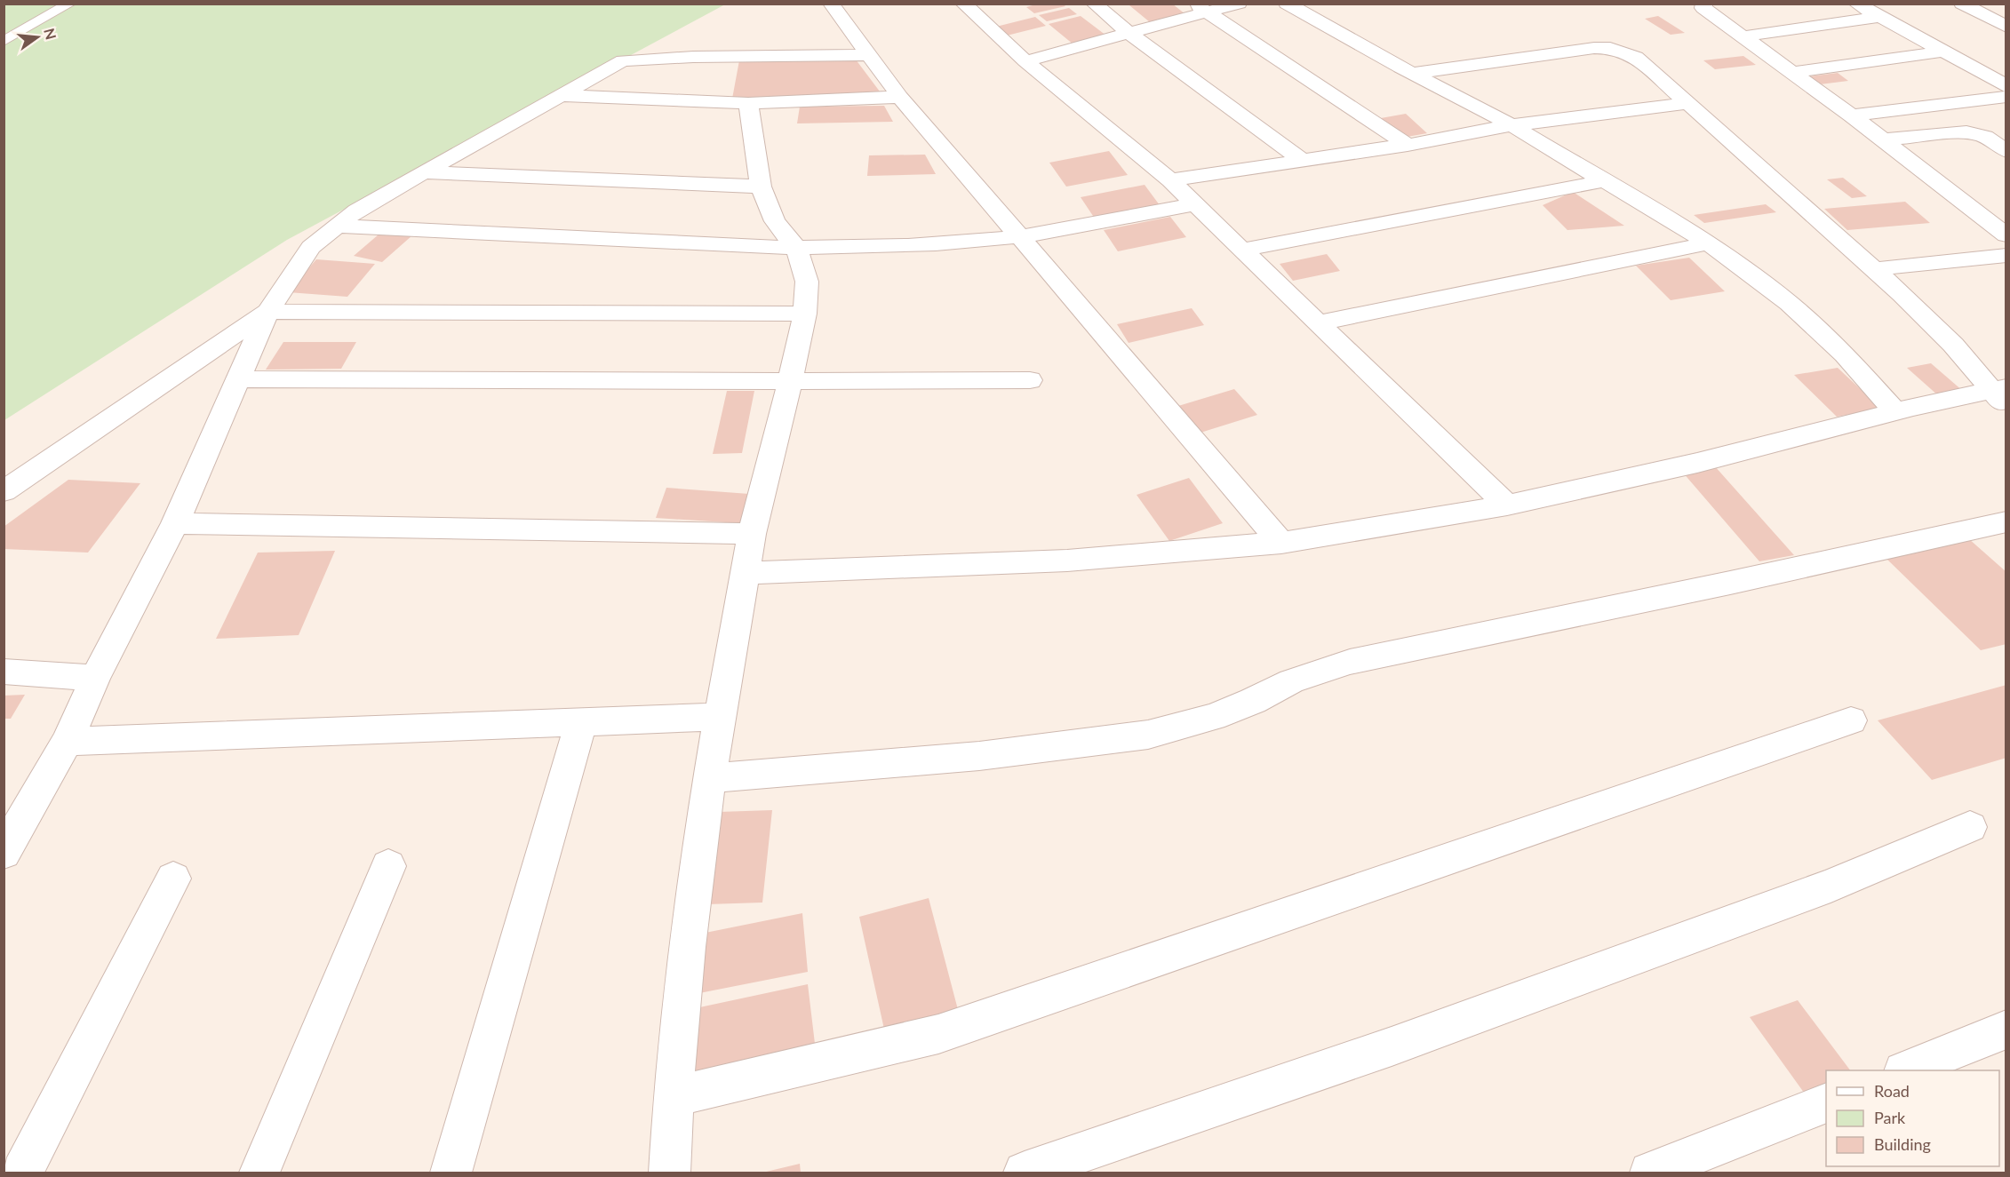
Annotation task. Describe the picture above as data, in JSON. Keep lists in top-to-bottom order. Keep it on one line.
{"legend":["Road","Park","Building"],"north":"right"}
